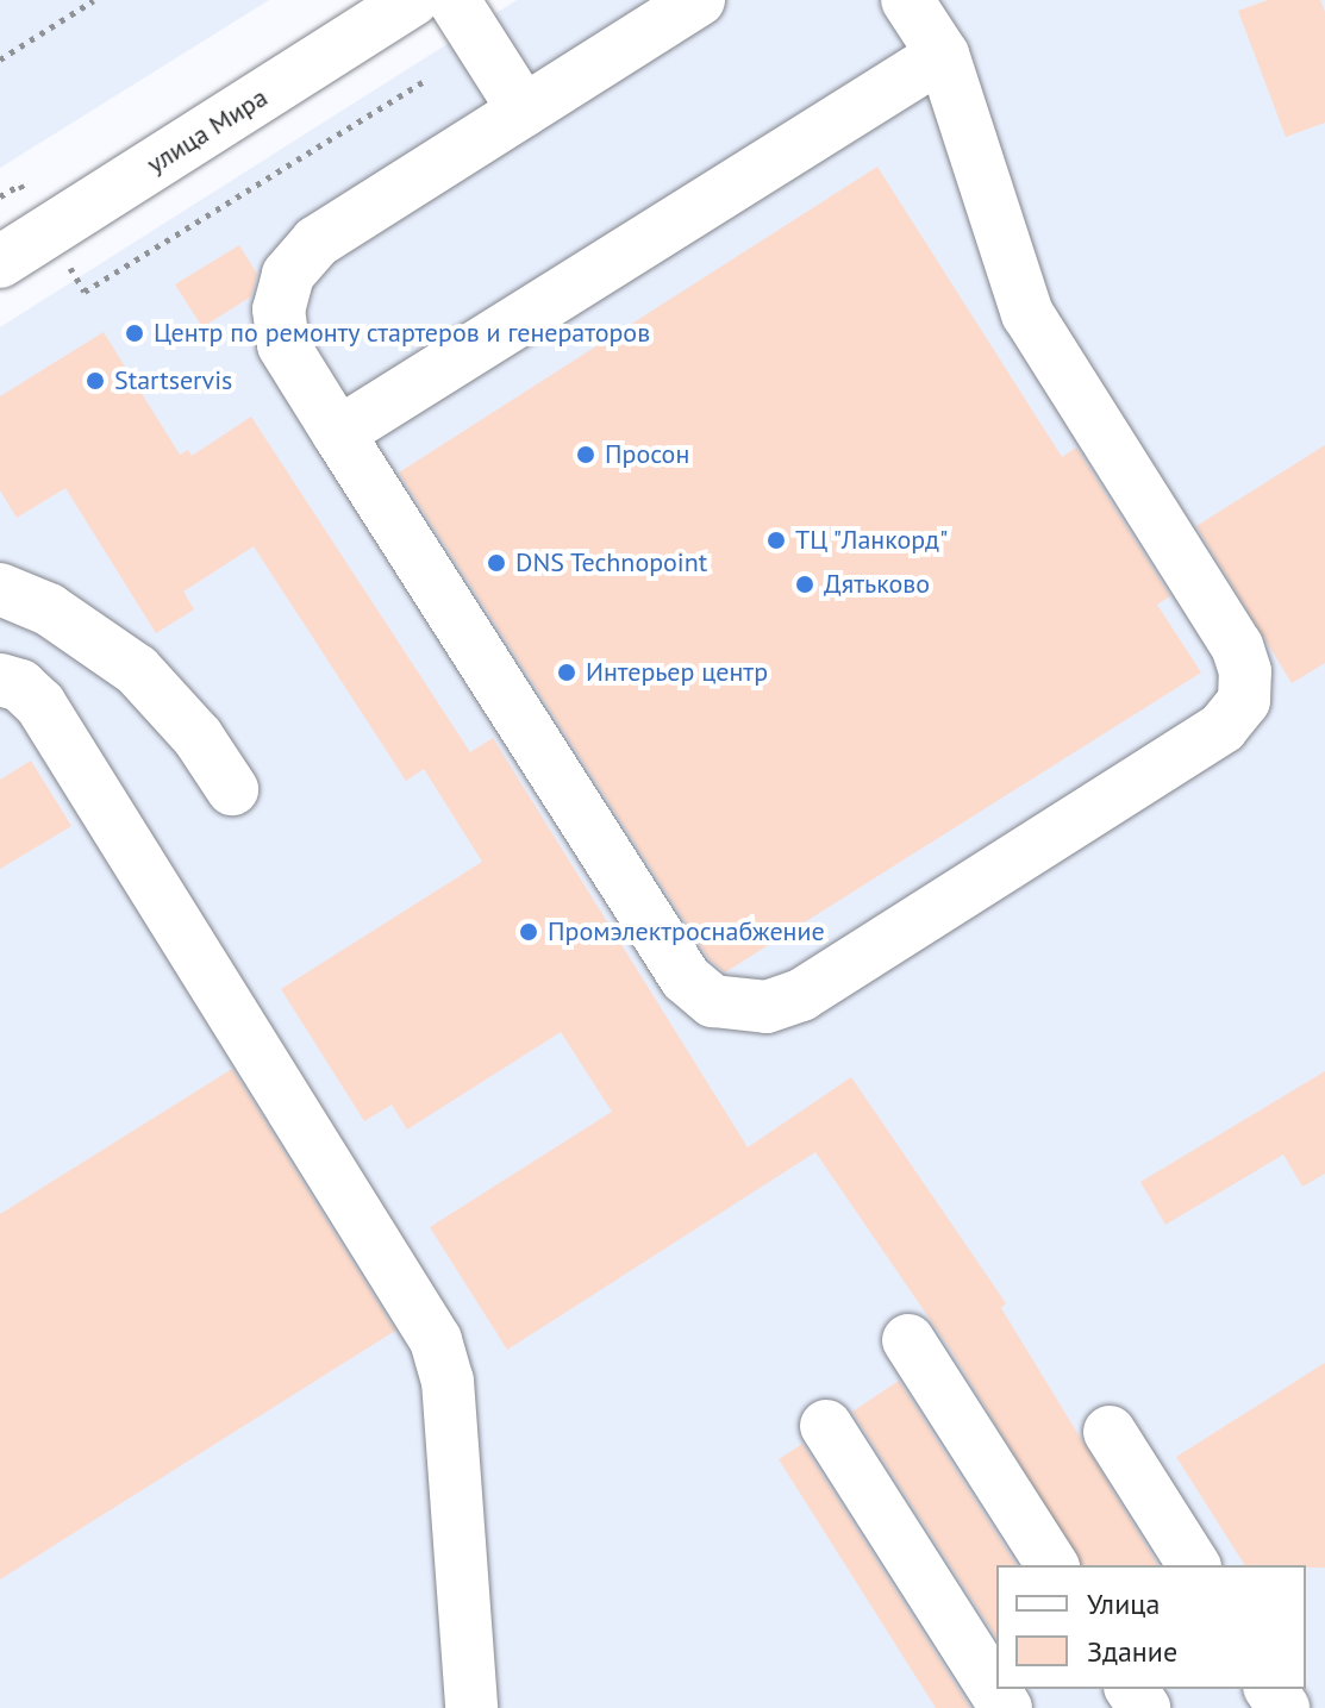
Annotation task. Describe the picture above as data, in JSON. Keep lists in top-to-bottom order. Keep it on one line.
{"streets":{"main road":["улица Мира"]},"places":["Центр по ремонту стартеров и генераторов","Startservis","Просон","ТЦ \"Ланкорд\"","DNS Technopoint","Дятьково","Интерьер центр","Промэлектроснабжение"],"legend":["Улица","Здание"]}
